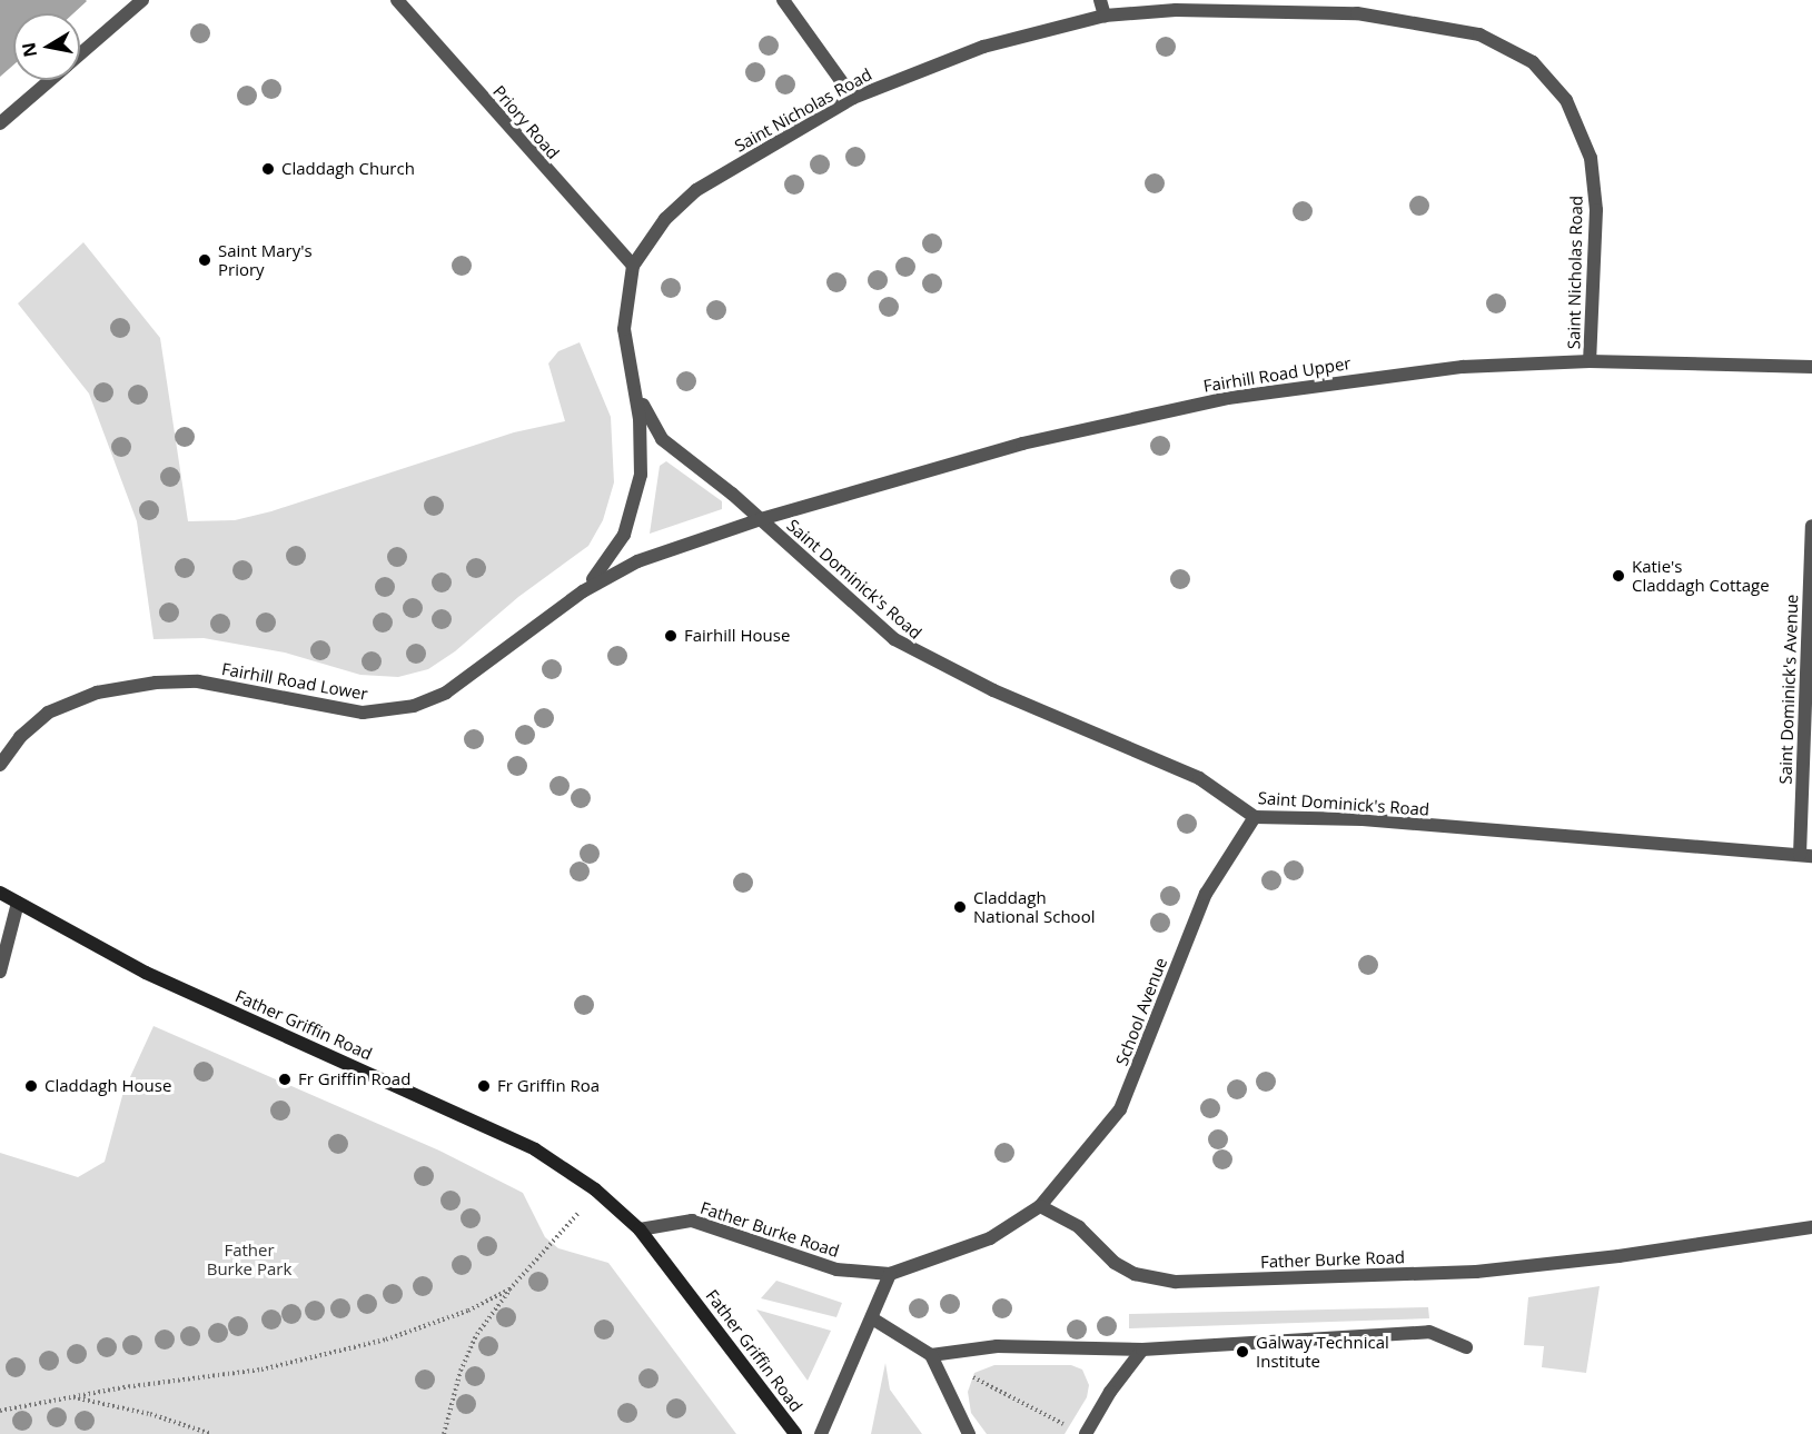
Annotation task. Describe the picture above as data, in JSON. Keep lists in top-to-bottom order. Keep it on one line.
{"streets":{"main road":["Father Griffin Road"],"street":["Saint Nicholas Road","Priory Road","Fairhill Road Upper","Saint Dominick's Road","Fairhill Road Lower","Saint Dominick's Avenue","School Avenue","Father Burke Road"]},"crossings":[["Saint Nicholas Road","Priory Road"],["Saint Nicholas Road","Fairhill Road Upper"],["Saint Nicholas Road","Saint Dominick's Road"],["Saint Nicholas Road","Fairhill Road Lower"],["Fairhill Road Upper","Saint Dominick's Road"],["Fairhill Road Upper","Fairhill Road Lower"],["Saint Dominick's Road","Fairhill Road Lower"],["Saint Dominick's Road","Saint Dominick's Avenue"],["Saint Dominick's Road","School Avenue"],["School Avenue","Father Burke Road"],["Father Griffin Road","Father Burke Road"]],"parks":["Father Burke Park"],"places":["Claddagh Church","Saint Mary's Priory","Katie's Claddagh Cottage","Fairhill House","Claddagh National School","Fr Griffin Road","Claddagh House","Fr Griffin Roa","Galway Technical Institute"],"north":"left"}
